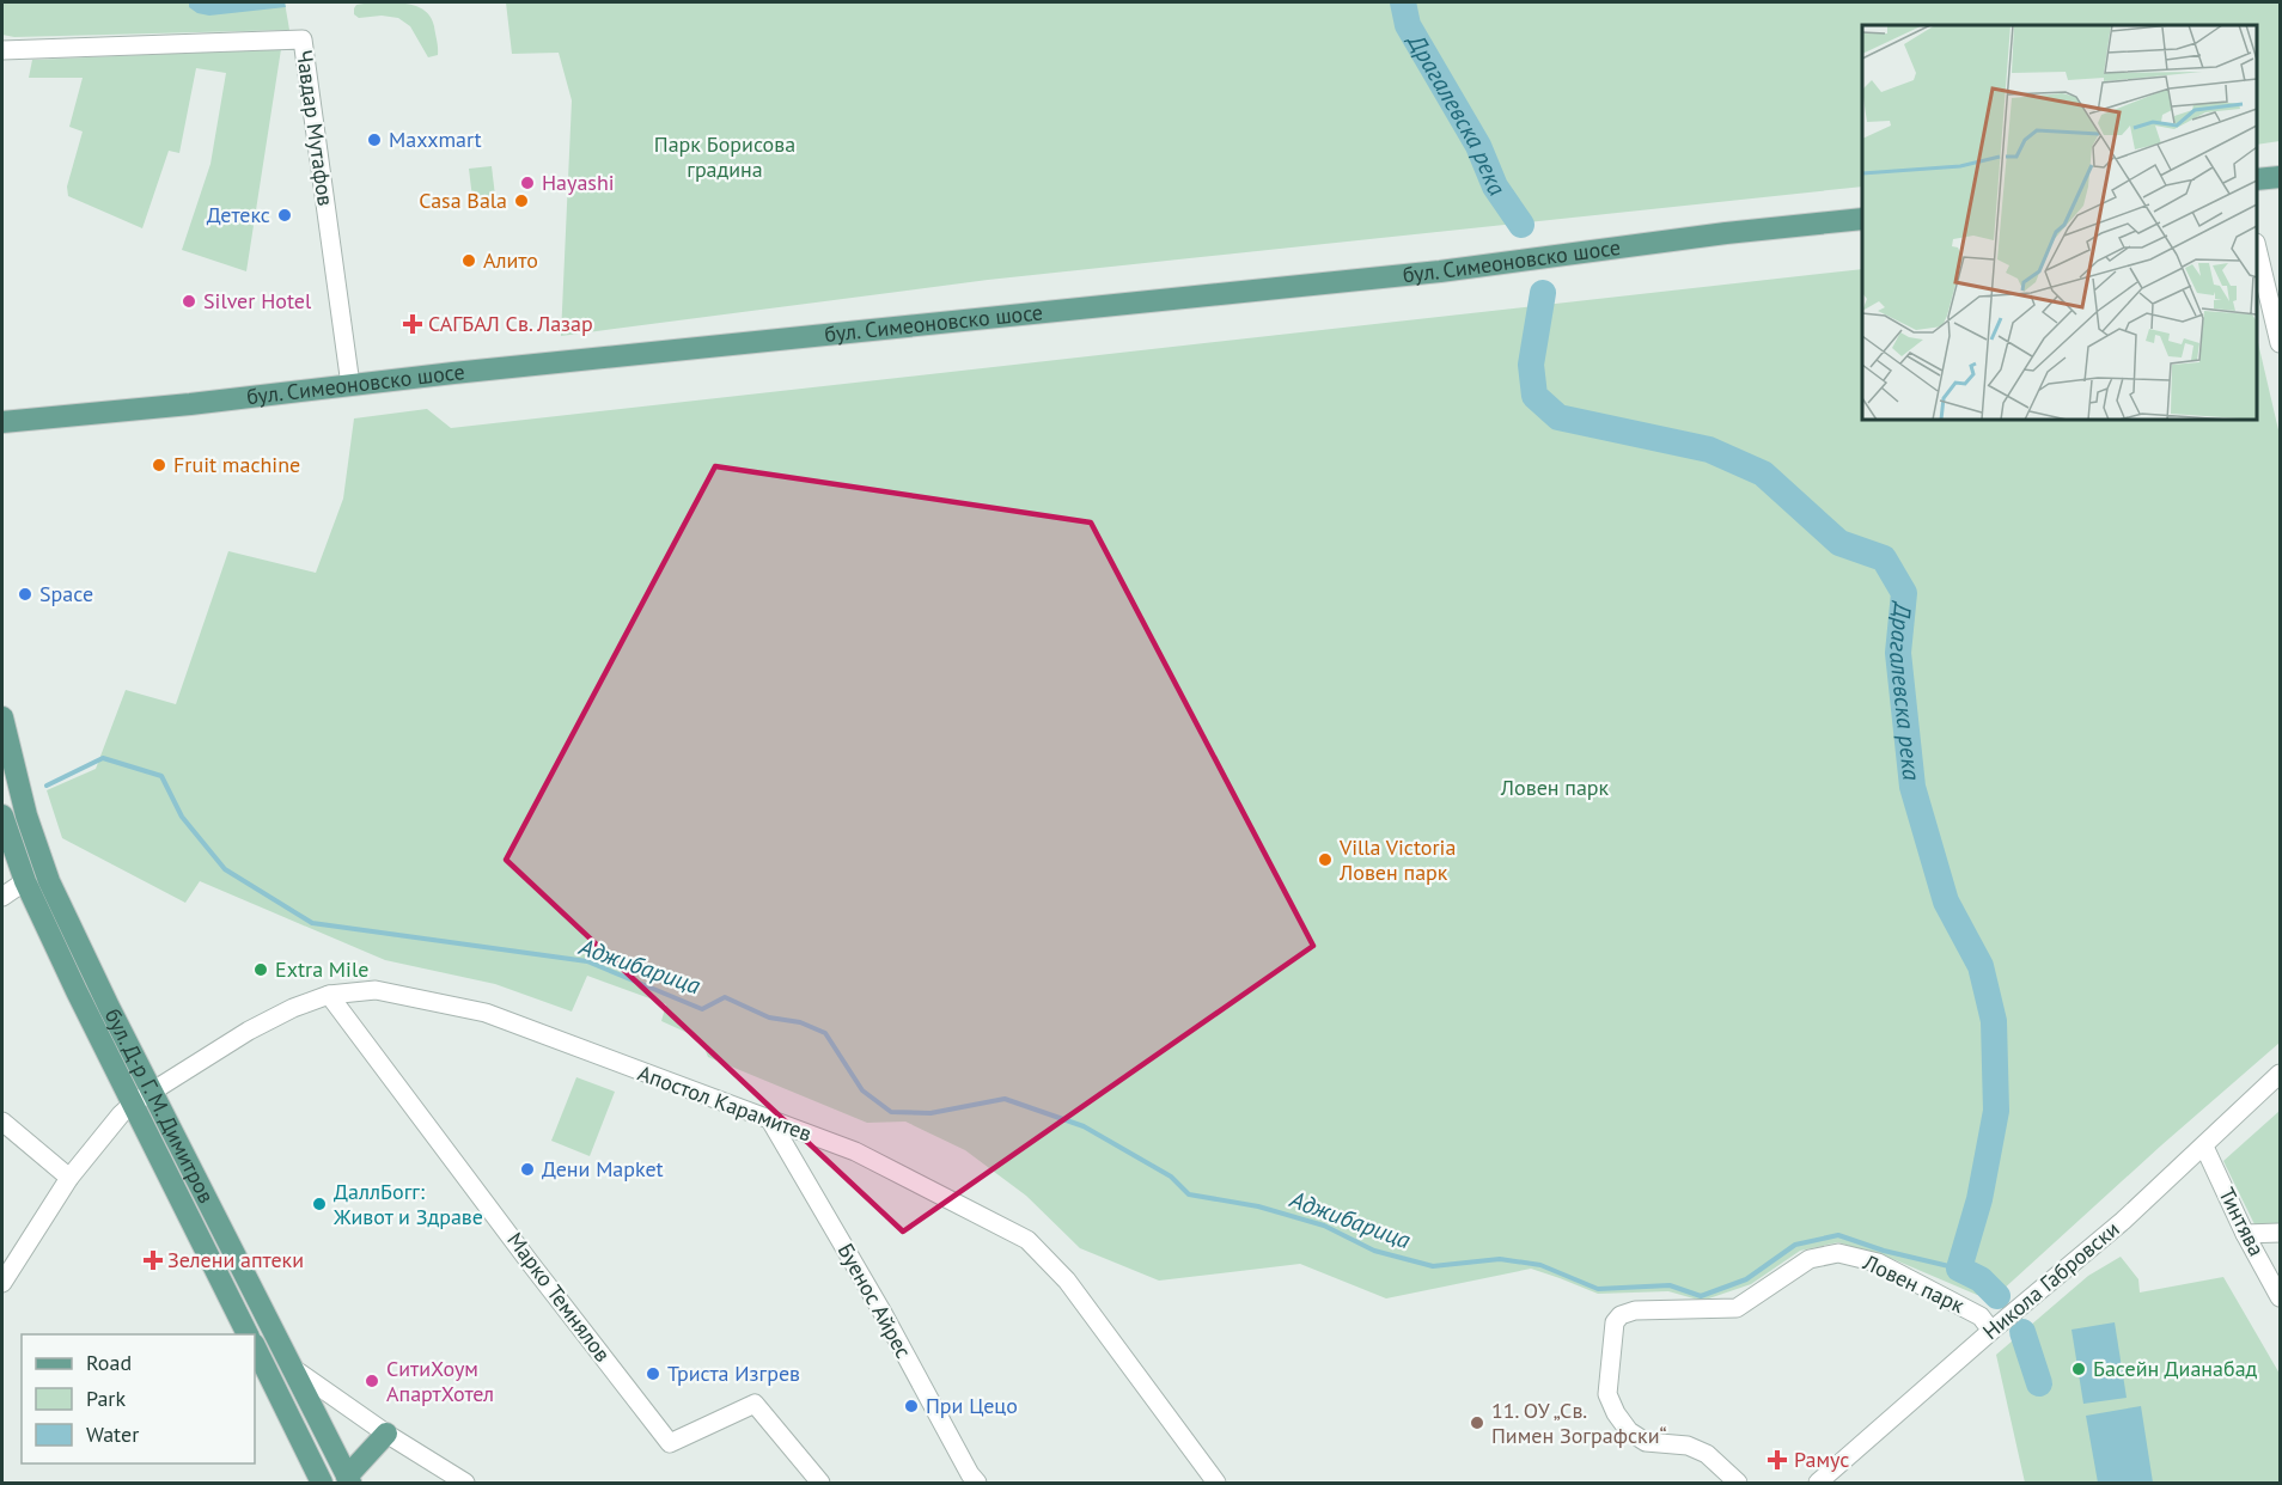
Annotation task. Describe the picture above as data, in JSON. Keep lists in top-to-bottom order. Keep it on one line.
{"streets":{"main road":["бул. Симеоновско шосе","бул. Д-р Г. М. Димитров"],"street":["Чавдар Мутафов","Апостол Карамитев","Тинтява","Никола Габровски","Ловен парк","Марко Темнялов","Буенос Айрес"]},"crossings":[["Чавдар Мутафов","бул. Симеоновско шосе"],["Апостол Карамитев","бул. Д-р Г. М. Димитров"],["Апостол Карамитев","Марко Темнялов"],["Апостол Карамитев","Буенос Айрес"],["Тинтява","Никола Габровски"],["Никола Габровски","Ловен парк"]],"water":["Драгалевска река","Аджибарица"],"parks":["Парк Борисова градина","Ловен парк"],"places":{"other":["Maxxmart","Hayashi","Casa Bala","Детекс","Алито","Silver Hotel","Fruit machine","Space","Villa Victoria Ловен парк","Extra Mile","Дени Mapket","ДаллБогг: Живот и Здраве","Басейн Дианабад","Триста Изгрев","СитиХоум АпартХотел","При Цецо","11. ОУ „Св. Пимен Зографски“"],"health":["САГБАЛ Св. Лазар","Зелени аптеки","Рамус"]},"legend":["Road","Park","Water"]}
